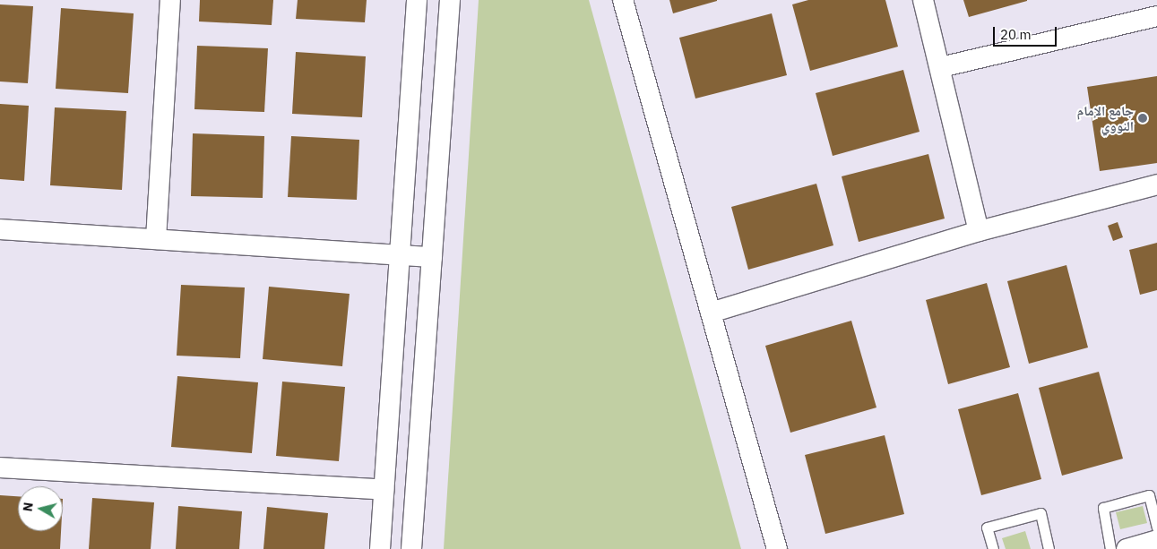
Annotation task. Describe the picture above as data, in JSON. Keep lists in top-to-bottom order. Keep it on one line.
{"places":["جامع الإمام النووي"],"scale_bar":"20 m","north":"left"}
